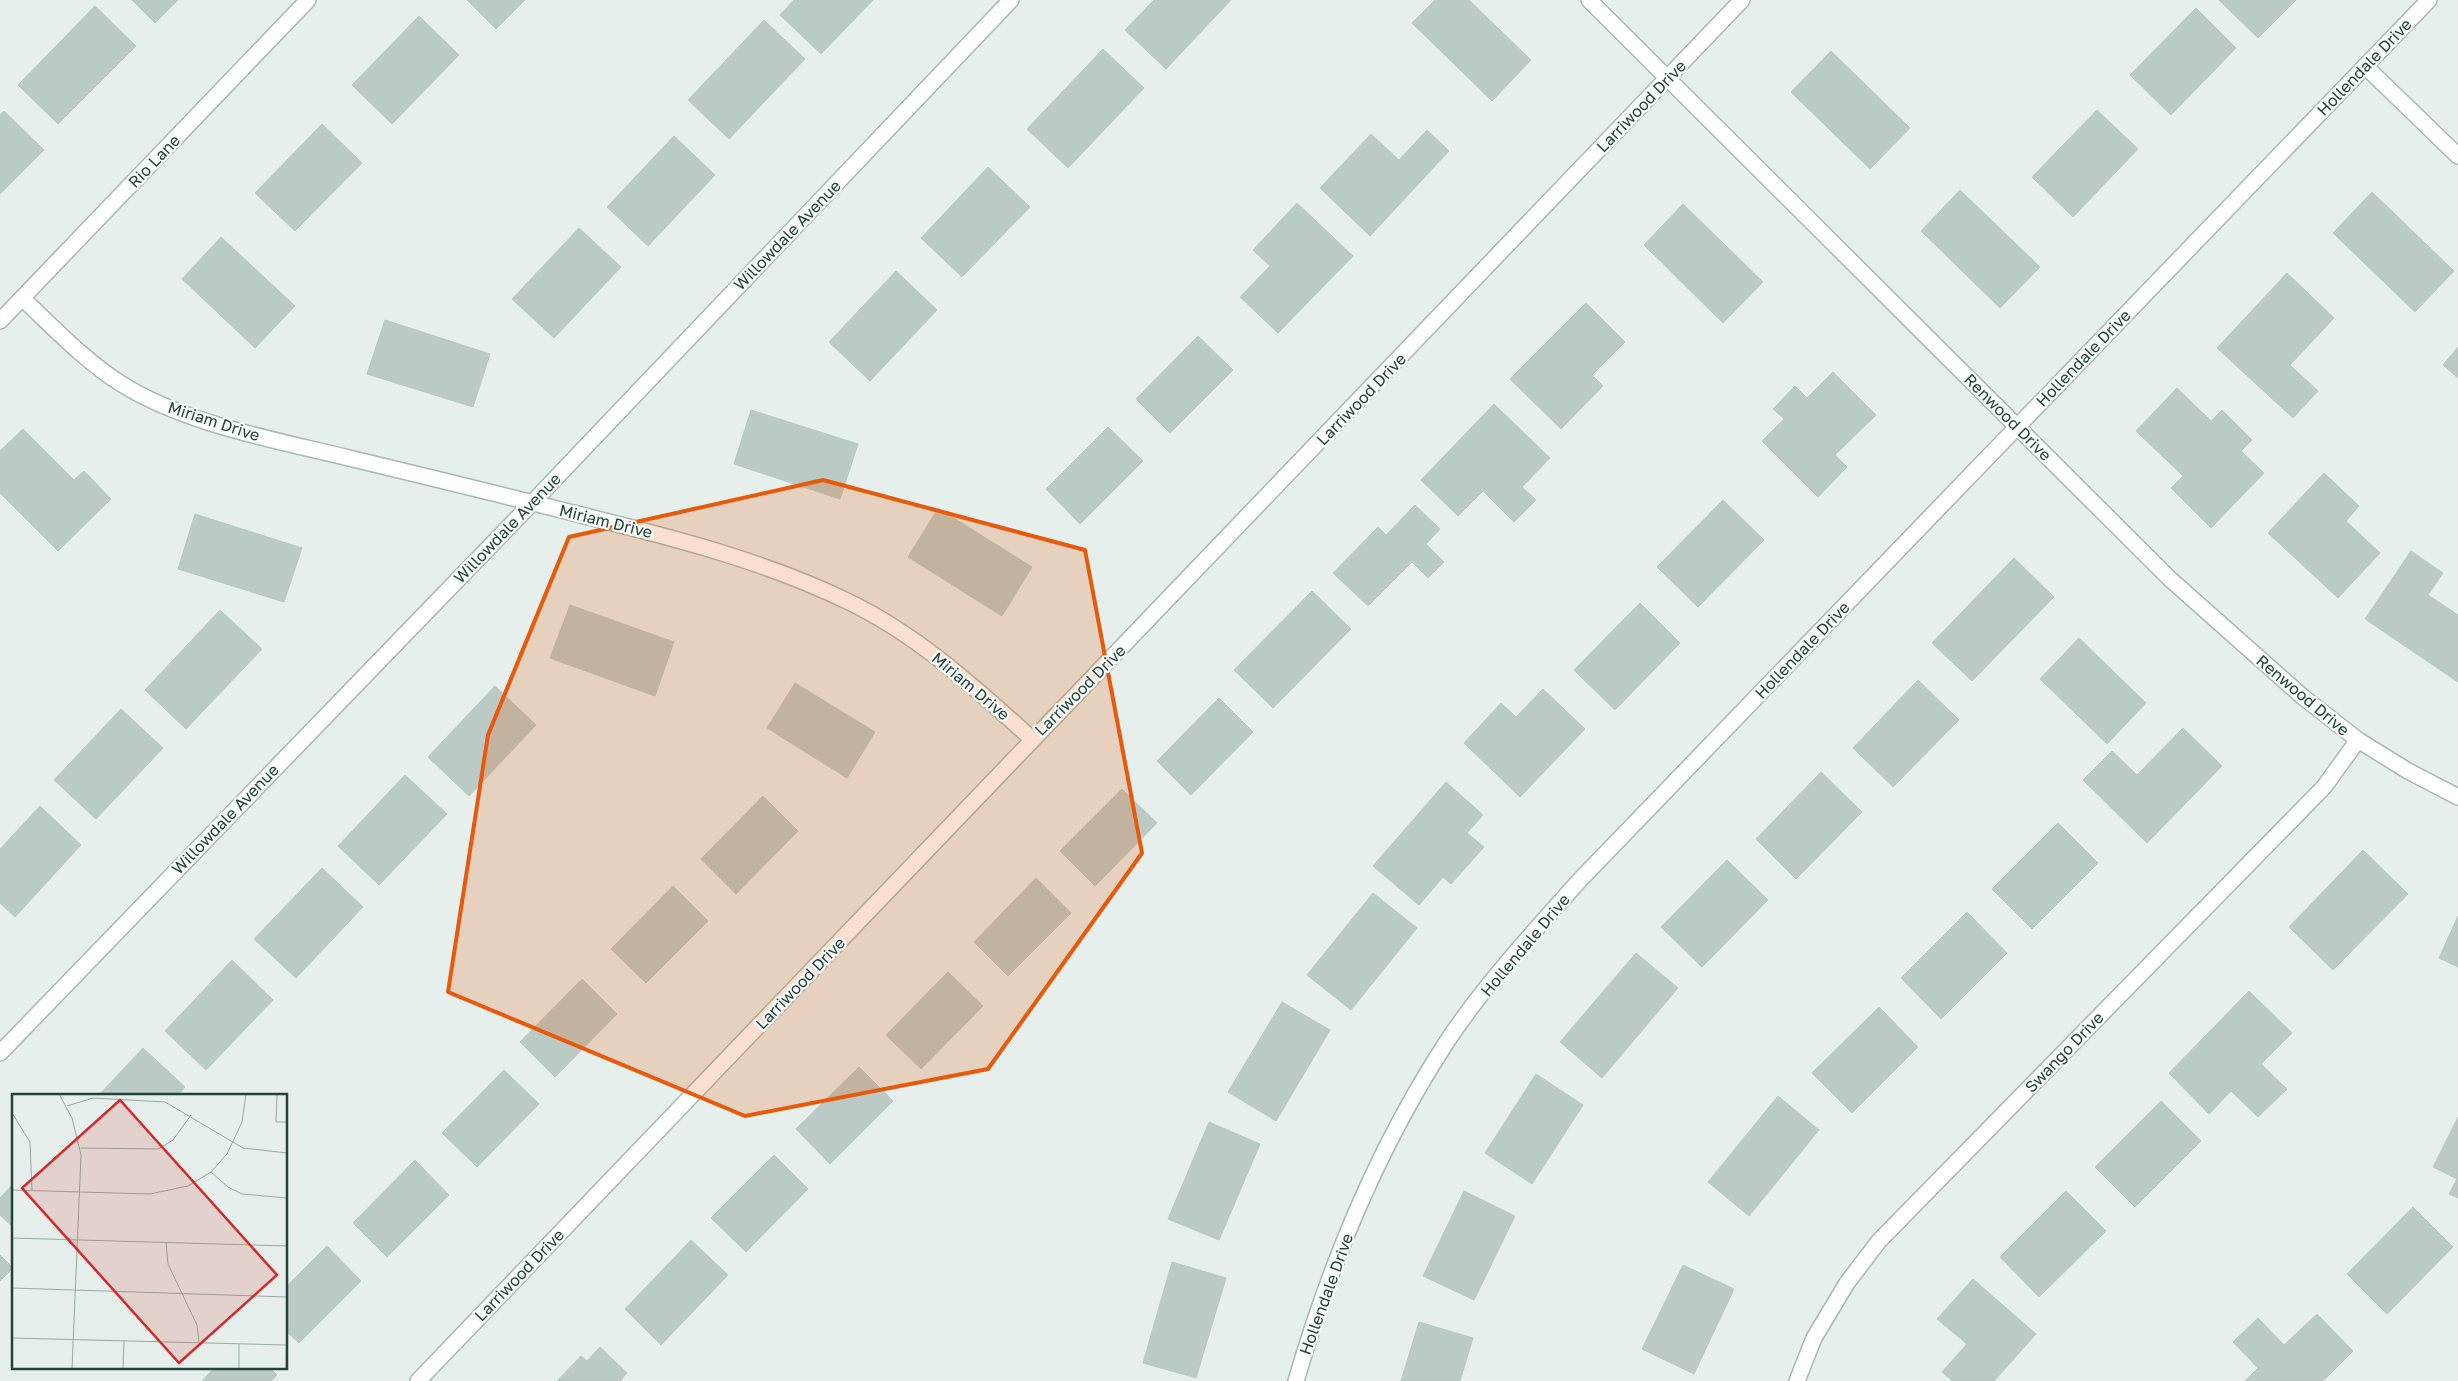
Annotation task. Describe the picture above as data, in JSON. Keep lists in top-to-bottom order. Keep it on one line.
{"streets":{"street":["Hollendale Drive","Larriwood Drive","Rio Lane","Willowdale Avenue","Renwood Drive","Miriam Drive","Swango Drive"]},"crossings":[["Hollendale Drive","Renwood Drive"],["Larriwood Drive","Renwood Drive"],["Larriwood Drive","Miriam Drive"],["Rio Lane","Miriam Drive"],["Willowdale Avenue","Miriam Drive"],["Renwood Drive","Swango Drive"]]}
